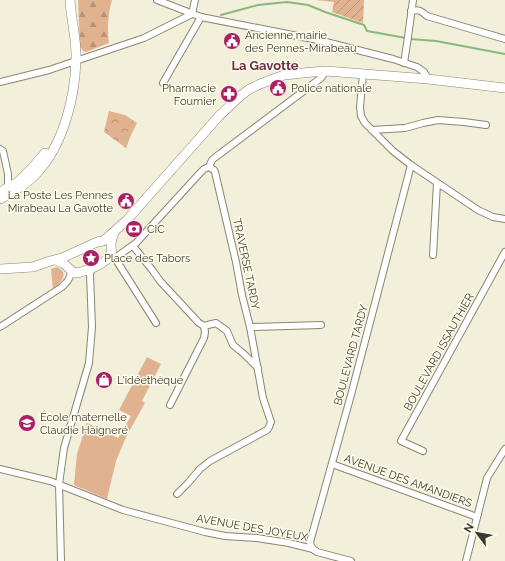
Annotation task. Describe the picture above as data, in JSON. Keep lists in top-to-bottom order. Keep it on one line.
{"streets":{"street":["TRAVERSE TARDY","BOULEVARD ISSAUTHIER","BOULEVARD TARDY","AVENUE DES AMANDIERS","AVENUE DES JOYEUX"]},"crossings":[["BOULEVARD TARDY","AVENUE DES AMANDIERS"],["BOULEVARD TARDY","AVENUE DES JOYEUX"]],"districts":["La Gavotte"],"places":{"public building":["Ancienne mairie des Pennes-Mirabeau","Police nationale","La Poste Les Pennes Mirabeau La Gavotte"],"pharmacy":["Pharmacie Fournier"],"bank":["CIC"],"place":["Place des Tabors"],"shop":["L'idéethèque"],"school or university":["École maternelle Claudie Haigneré"]},"north":"top left"}
